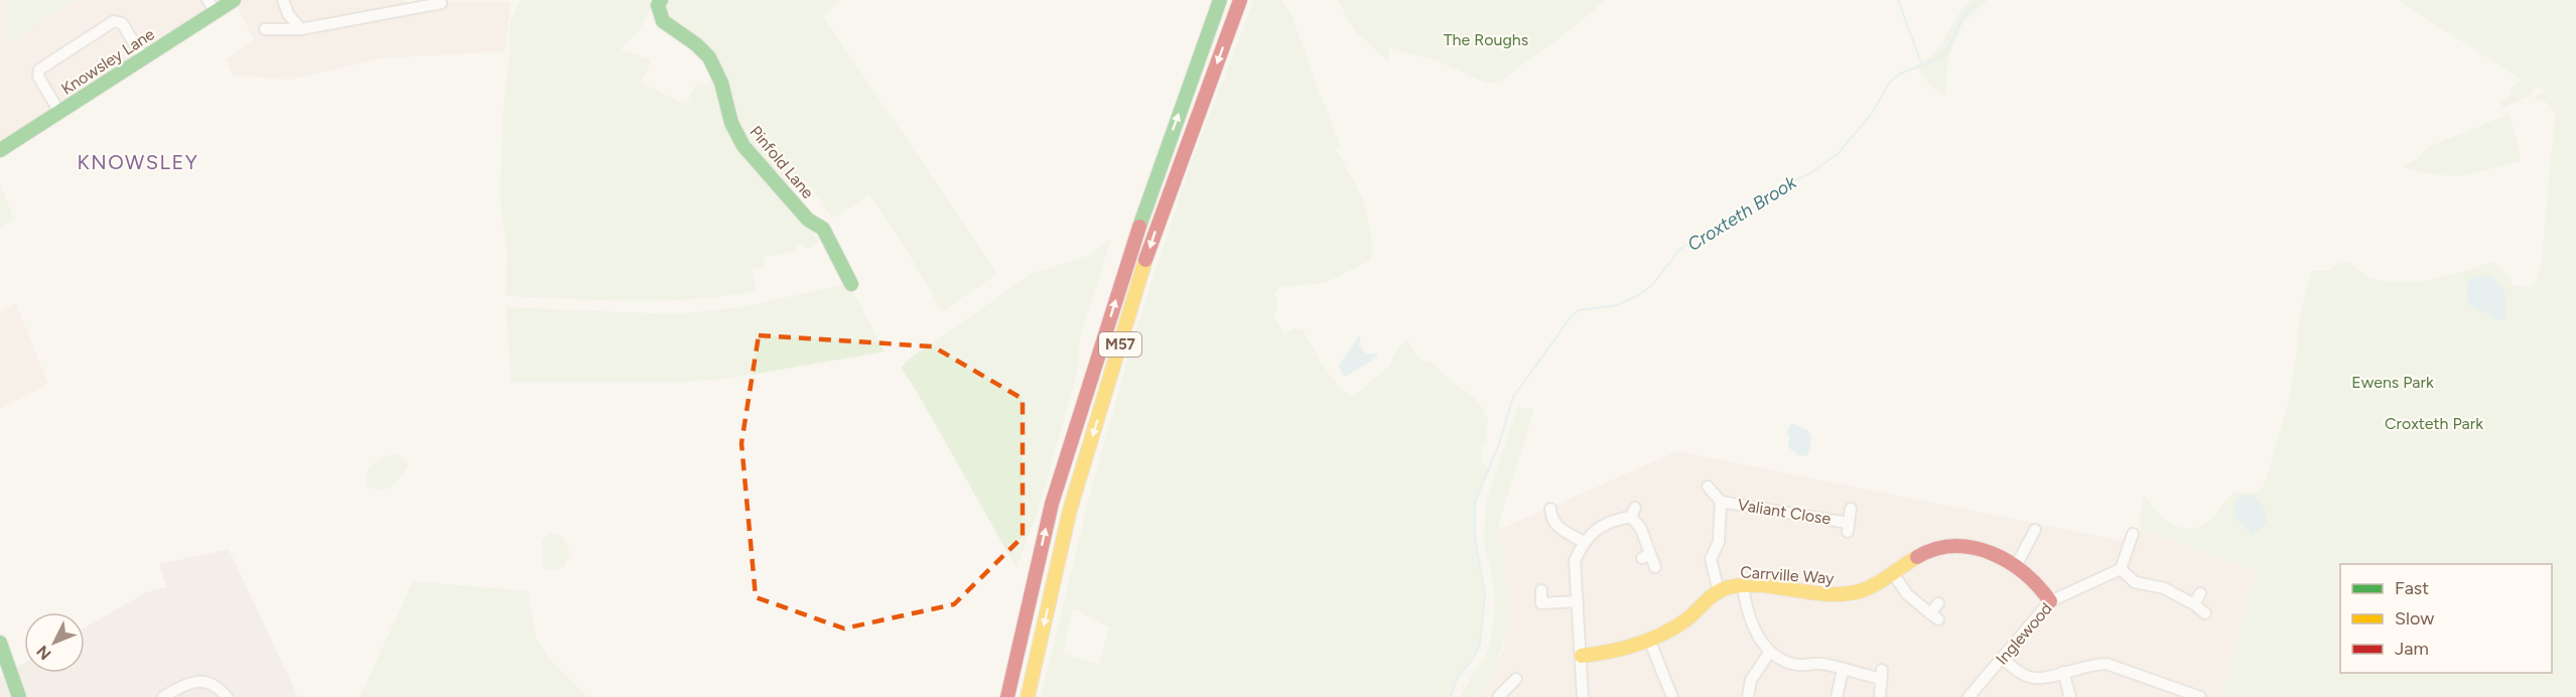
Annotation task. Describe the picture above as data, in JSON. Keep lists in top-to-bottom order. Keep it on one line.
{"streets":{"main road":["Knowsley Lane","Pinfold Lane","M57","Carrville Way"],"street":["Valiant Close","Inglewood"]},"crossings":[["Valiant Close","Carrville Way"],["Carrville Way","Inglewood"]],"districts":["KNOWSLEY"],"water":["Croxteth Brook"],"parks":["The Roughs","Ewens Park","Croxteth Park"],"legend":["Fast","Slow","Jam"],"north":"bottom left"}
